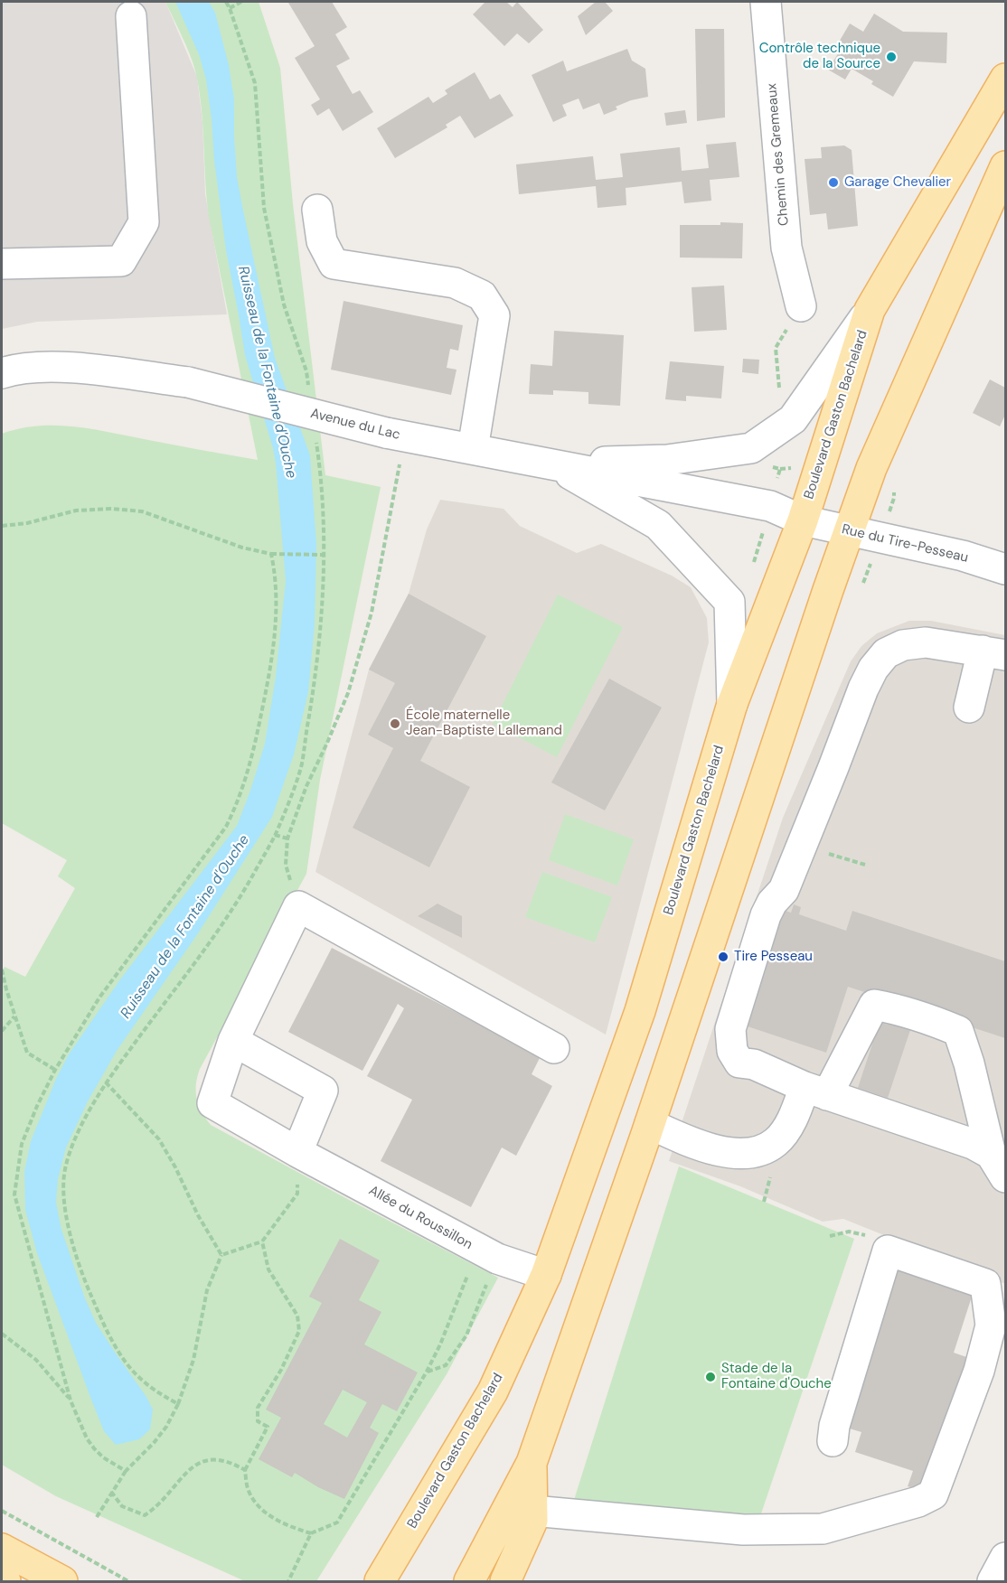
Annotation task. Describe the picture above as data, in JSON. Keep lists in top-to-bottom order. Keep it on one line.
{"streets":{"main road":["Boulevard Gaston Bachelard"],"street":["Chemin des Gremeaux","Avenue du Lac","Rue du Tire-Pesseau","Allée du Roussillon"]},"crossings":[["Boulevard Gaston Bachelard","Avenue du Lac"],["Boulevard Gaston Bachelard","Rue du Tire-Pesseau"],["Boulevard Gaston Bachelard","Allée du Roussillon"],["Avenue du Lac","Rue du Tire-Pesseau"]],"water":["Ruisseau de la Fontaine d'Ouche"],"places":["Contrôle technique de la Source","Garage Chevalier","École maternelle Jean-Baptiste Lallemand","Tire Pesseau","Stade de la Fontaine d'Ouche"]}
